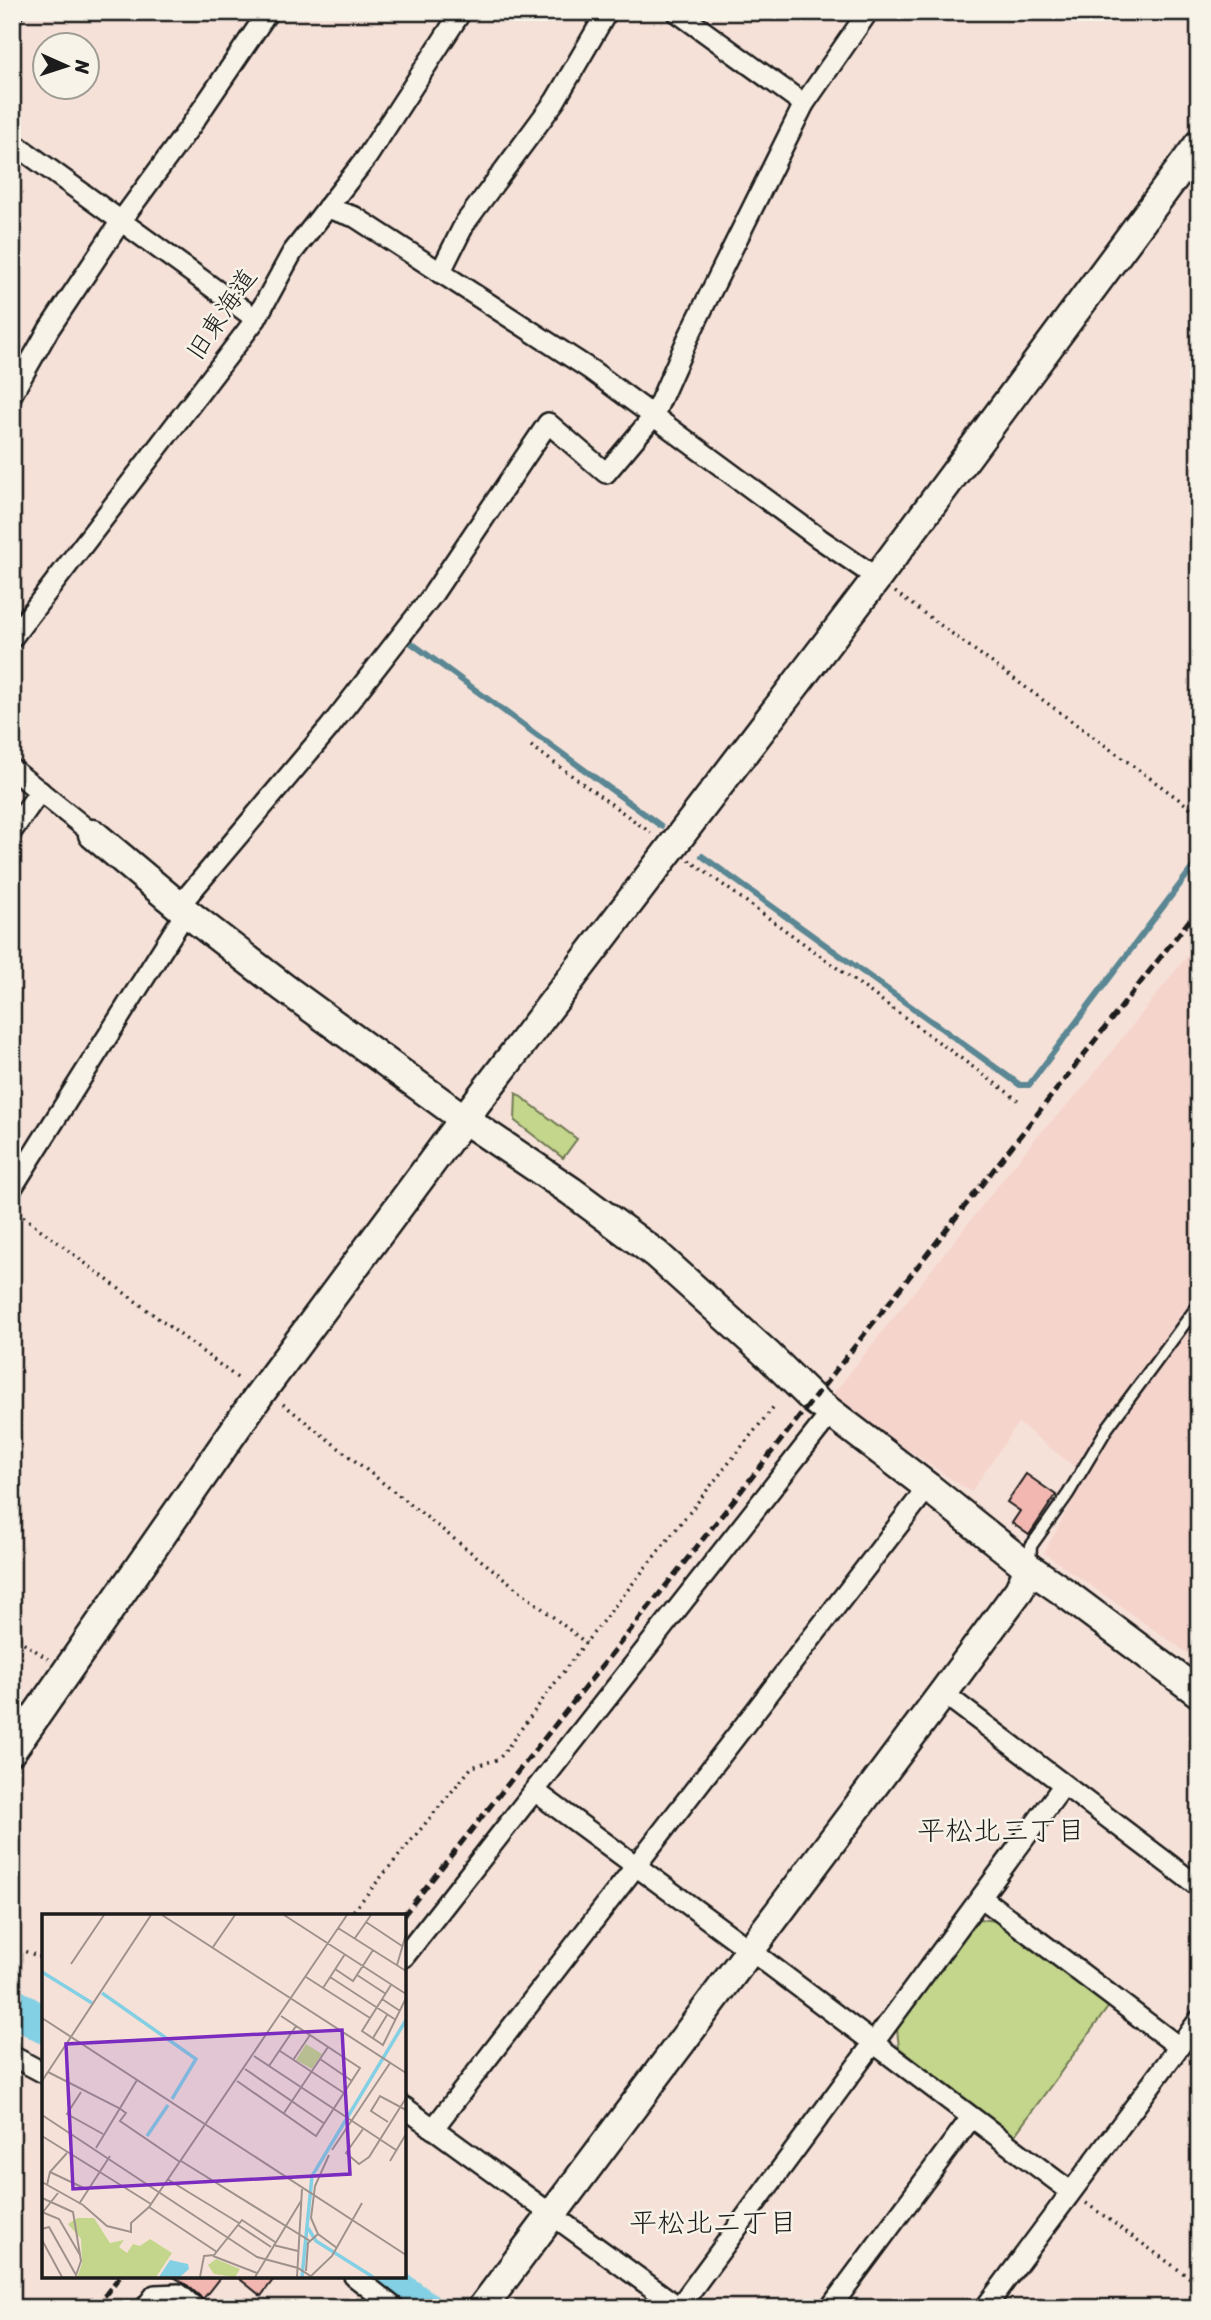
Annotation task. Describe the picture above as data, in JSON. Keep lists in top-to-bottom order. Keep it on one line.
{"streets":{"street":["旧東海道"]},"districts":["平松北三丁目","平松北二丁目"],"north":"right"}
